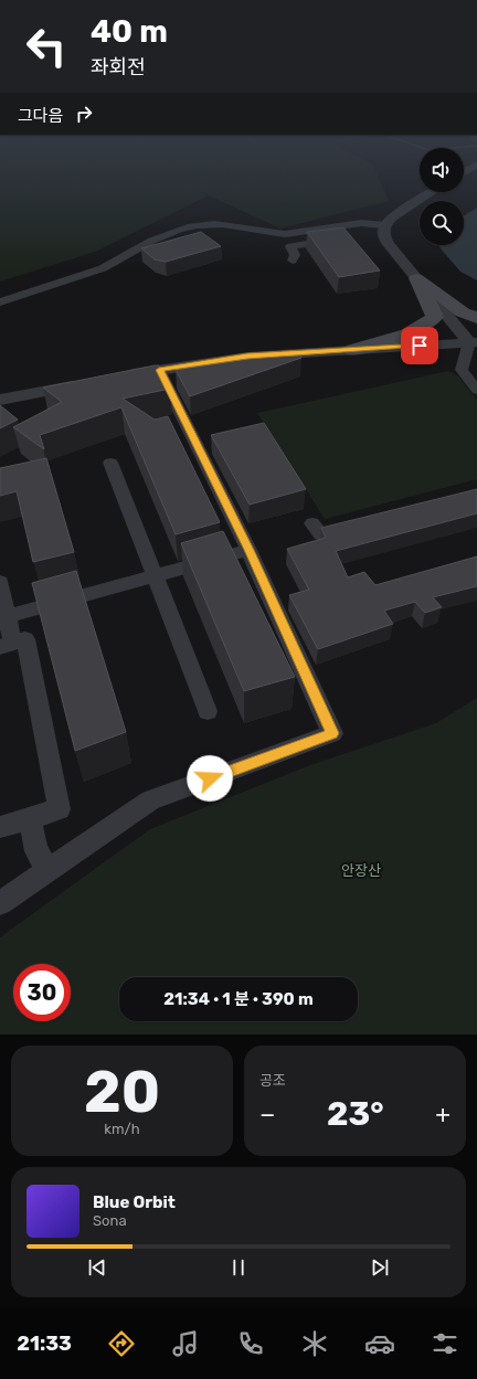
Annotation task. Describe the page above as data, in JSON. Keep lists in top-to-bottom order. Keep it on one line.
{"parks":["안장산"],"page":{"turn":["40 m","좌회전"],"then":"그다음","limit":"30","trip":"21:34 · 1 분 · 390 m","tile":[["20","km/h"],"공조"],"heat":["−","23°","+"],"song":["Blue Orbit","Sona"],"tabs":"21:33"}}
